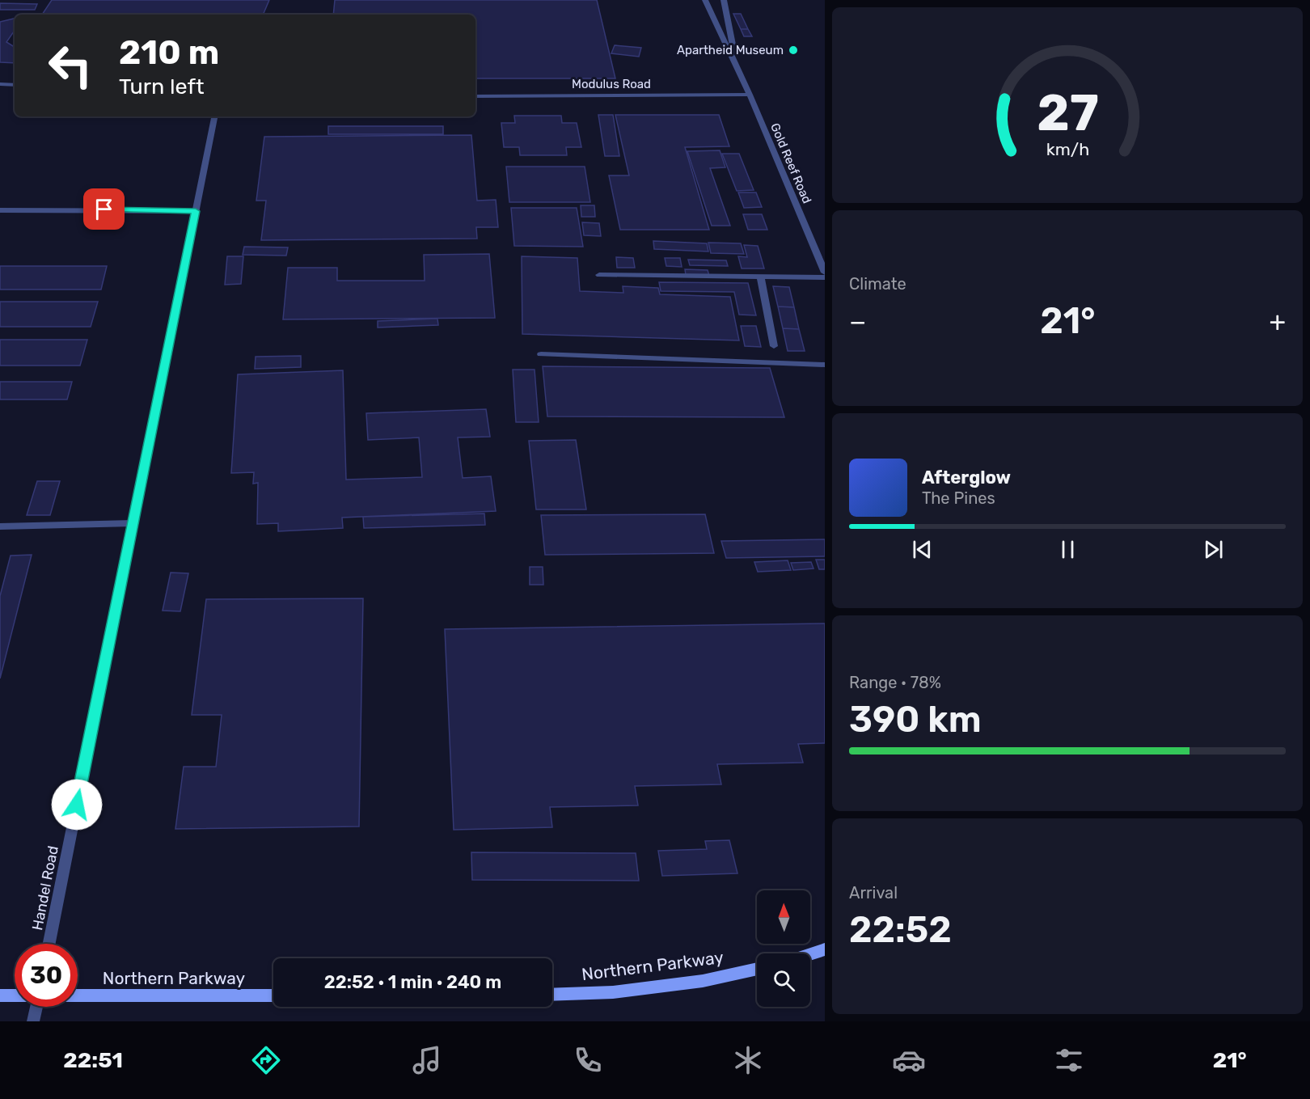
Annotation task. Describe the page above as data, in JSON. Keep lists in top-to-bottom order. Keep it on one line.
{"streets":{"main road":["Northern Parkway"],"street":["Modulus Road","Gold Reef Road","Handel Road"]},"crossings":[["Modulus Road","Gold Reef Road"]],"places":["Apartheid Museum"],"north":"top","page":{"turn":["210 m","Turn left"],"tile":["Climate",["Range · 78%","390 km"],["Arrival","22:52"]],"heat":["−","21°","+"],"song":["Afterglow","The Pines"],"limit":"30","trip":"22:52 · 1 min · 240 m","tabs":["22:51","21°"],"gauge":["27","km/h"]}}
